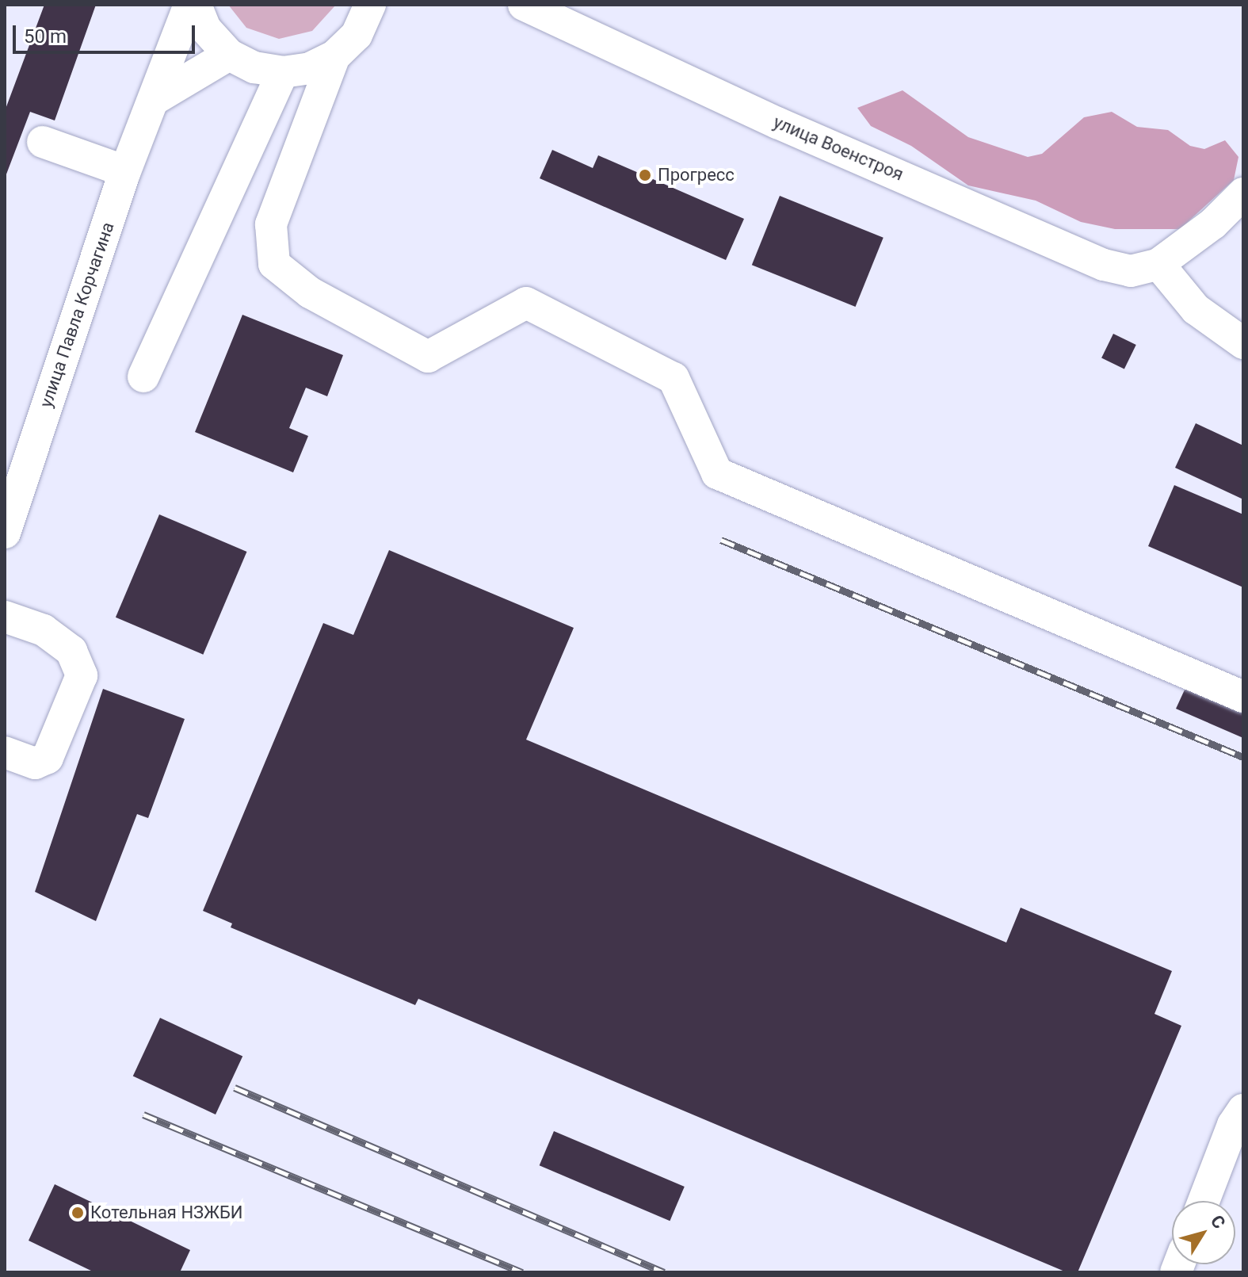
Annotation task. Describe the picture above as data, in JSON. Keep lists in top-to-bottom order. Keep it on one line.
{"streets":{"street":["улица Военстроя","улица Павла Корчагина"]},"places":["Прогресс","Котельная НЗЖБИ"],"scale_bar":"50 m","north":"top right"}
